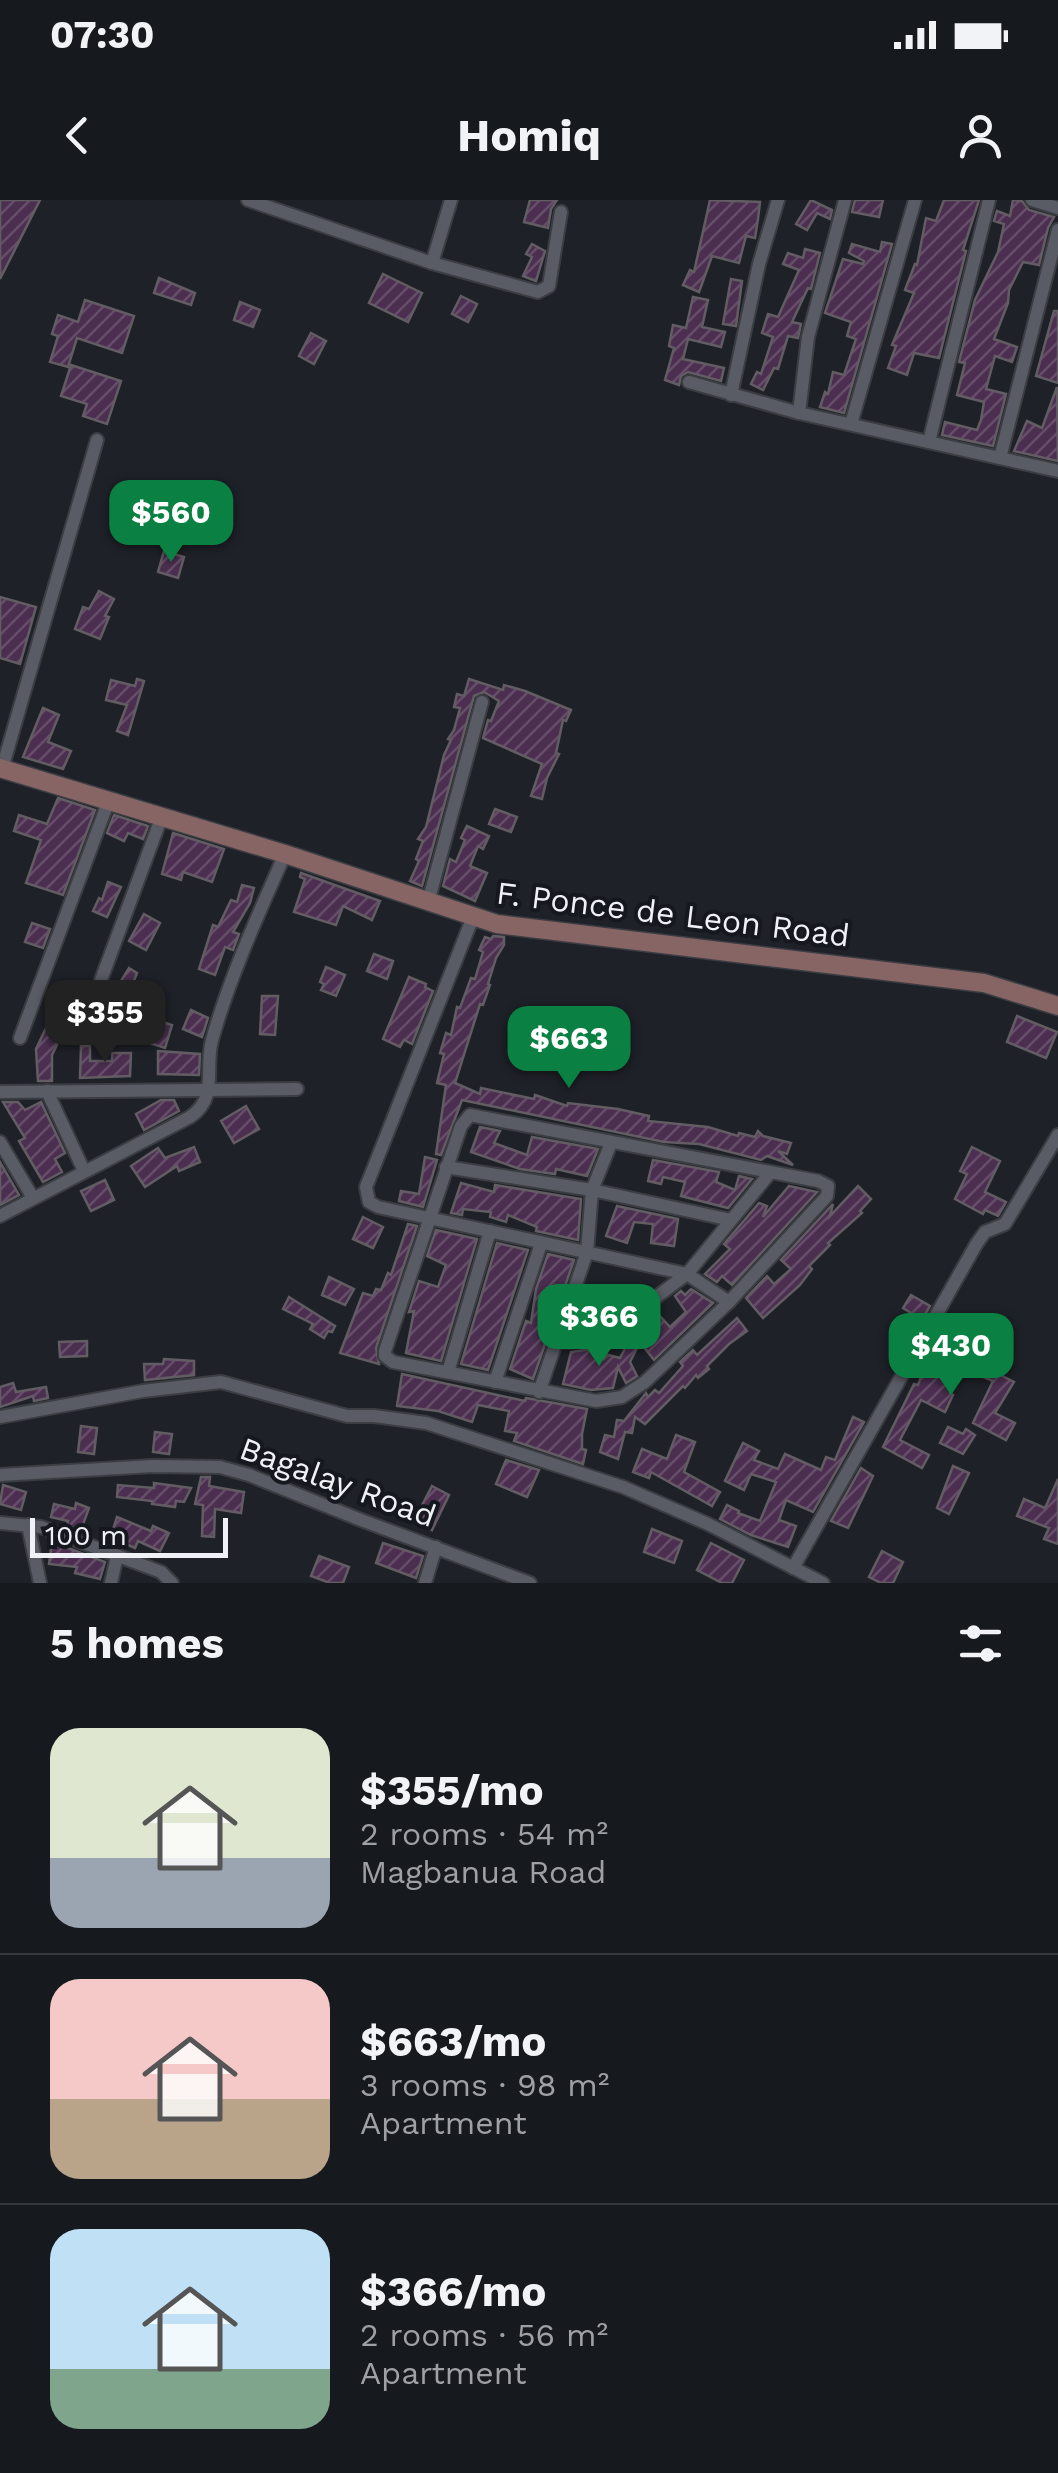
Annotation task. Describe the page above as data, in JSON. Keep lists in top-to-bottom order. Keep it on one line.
{"streets":{"street":["F. Ponce de Leon Road","Bagalay Road"]},"scale_bar":"100 m","page":{"status":"07:30","header":"Homiq","price":["$560","$355","$663","$366","$430"],"scale":"100 m","heading":"5 homes","list":[{"name":"$355/mo","note":"2 rooms · 54 m² · Magbanua Road"},{"name":"$663/mo","note":"3 rooms · 98 m² · Apartment"},{"name":"$366/mo","note":"2 rooms · 56 m² · Apartment"}]}}
